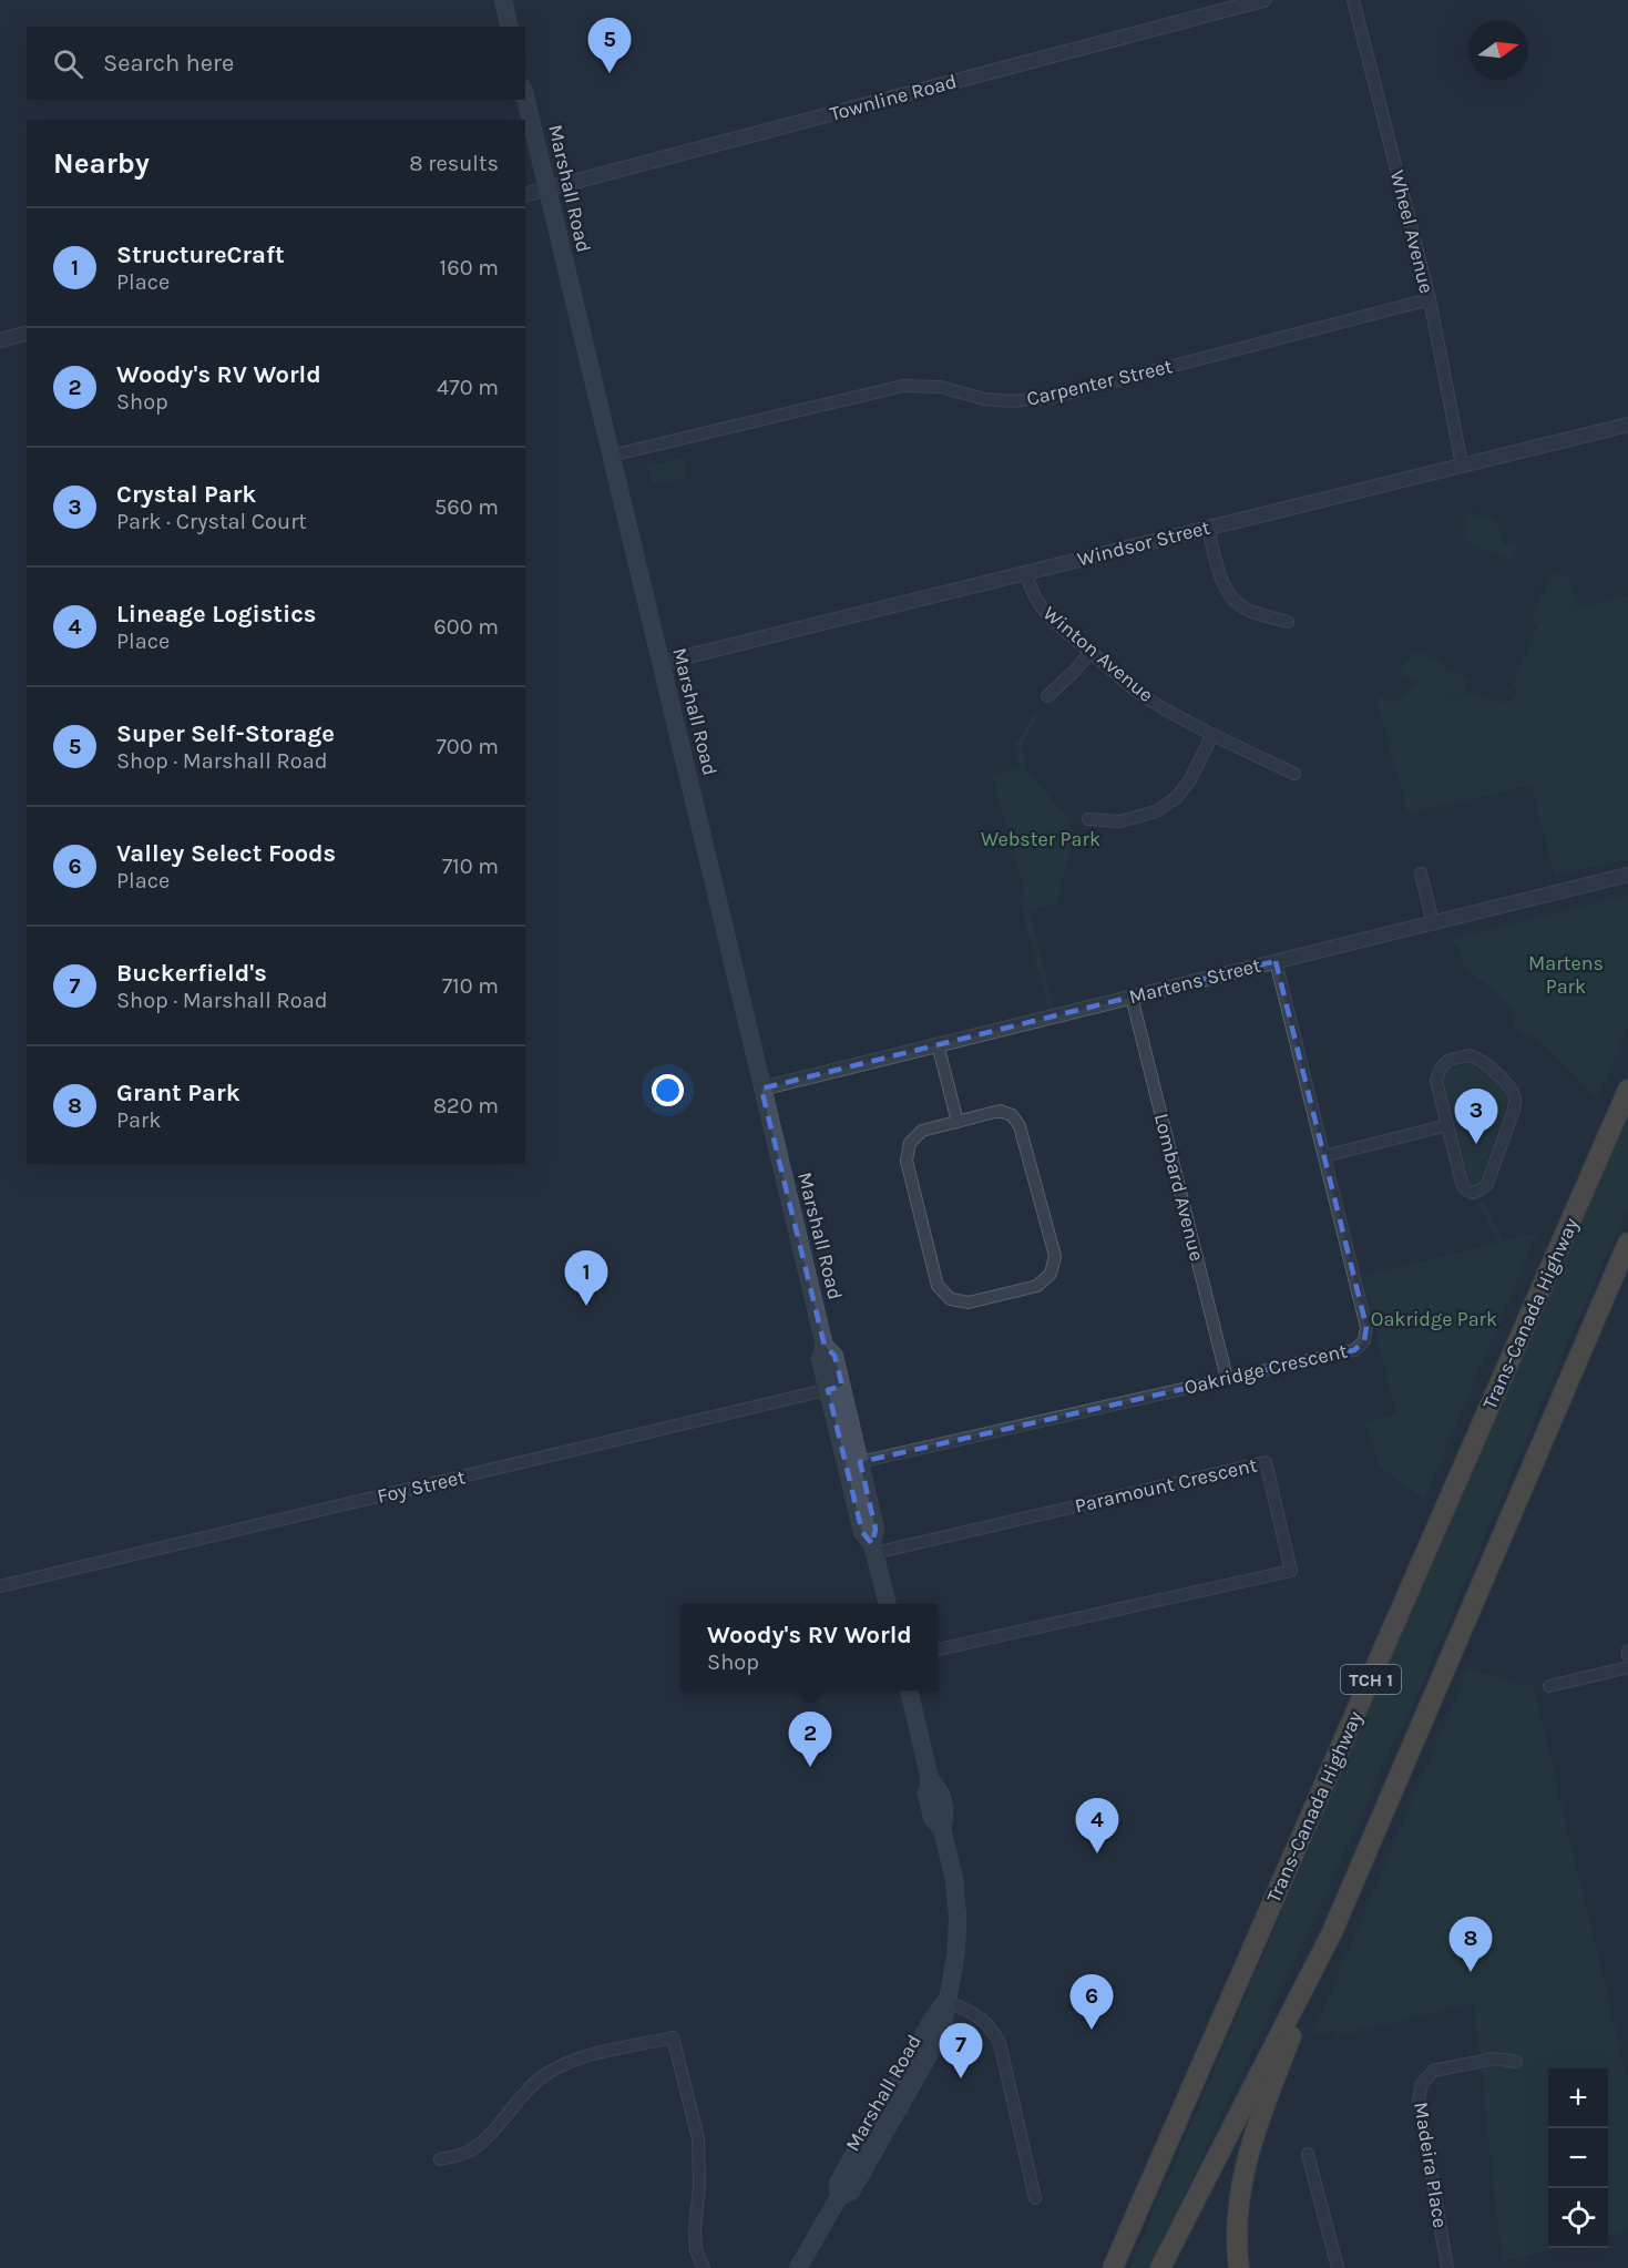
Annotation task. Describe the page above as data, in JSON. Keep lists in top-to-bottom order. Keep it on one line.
{"streets":{"highway":["Trans-Canada Highway","TCH 1"],"main road":["Marshall Road"],"street":["Townline Road","Wheel Avenue","Carpenter Street","Windsor Street","Winton Avenue","Martens Street","Lombard Avenue","Oakridge Crescent","Paramount Crescent","Foy Street","Madeira Place"]},"crossings":[["Townline Road","Marshall Road"],["Marshall Road","Carpenter Street"],["Marshall Road","Windsor Street"],["Marshall Road","Martens Street"],["Marshall Road","Oakridge Crescent"],["Marshall Road","Paramount Crescent"],["Marshall Road","Foy Street"],["Wheel Avenue","Carpenter Street"],["Wheel Avenue","Windsor Street"],["Windsor Street","Winton Avenue"],["Martens Street","Lombard Avenue"],["Martens Street","Oakridge Crescent"],["Lombard Avenue","Oakridge Crescent"]],"parks":["Webster Park","Martens Park","Oakridge Park"],"north":"right","page":{"pins":["5","3","1","2","4","8","6","7"],"search":"Search here","heading":["Nearby","8 results"],"list":[{"mark":"1","name":"StructureCraft","note":"Place","value":"160 m"},{"mark":"2","name":"Woody's RV World","note":"Shop","value":"470 m"},{"mark":"3","name":"Crystal Park","note":"Park · Crystal Court","value":"560 m"},{"mark":"4","name":"Lineage Logistics","note":"Place","value":"600 m"},{"mark":"5","name":"Super Self-Storage","note":"Shop · Marshall Road","value":"700 m"},{"mark":"6","name":"Valley Select Foods","note":"Place","value":"710 m"},{"mark":"7","name":"Buckerfield's","note":"Shop · Marshall Road","value":"710 m"},{"mark":"8","name":"Grant Park","note":"Park","value":"820 m"}],"popup":["Woody's RV World","Shop"],"map_buttons":["+","−"]}}
